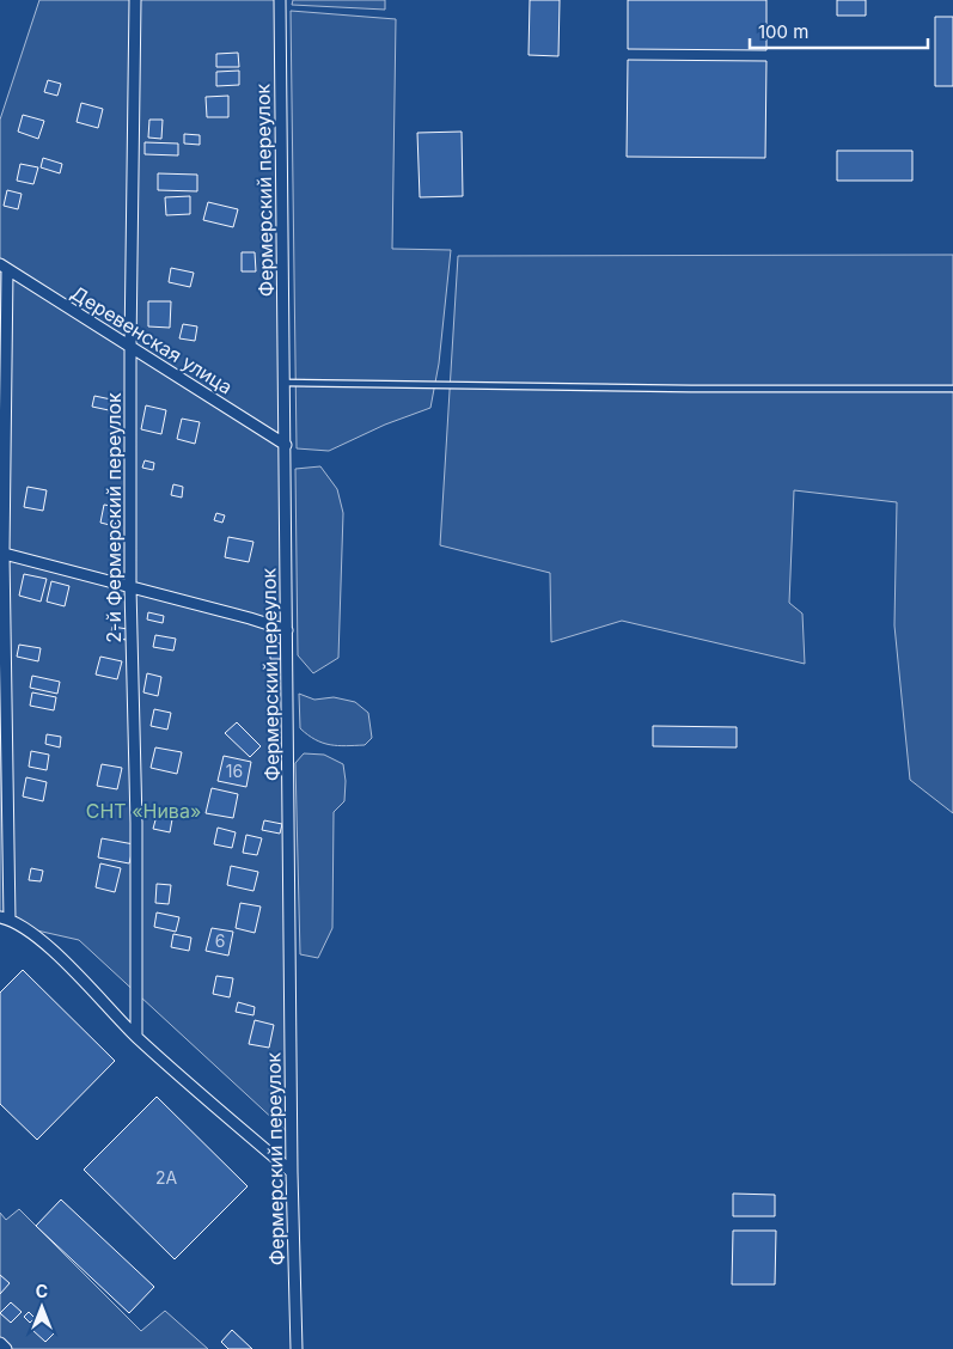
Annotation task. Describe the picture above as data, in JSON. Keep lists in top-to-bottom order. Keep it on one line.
{"streets":{"street":["Фермерский переулок","Деревенская улица","2-й Фермерский переулок"]},"crossings":[["Фермерский переулок","Деревенская улица"],["Деревенская улица","2-й Фермерский переулок"]],"parks":["СНТ «Нива»"],"house_numbers":["16","6","2А"],"scale_bar":"100 m","north":"top"}
